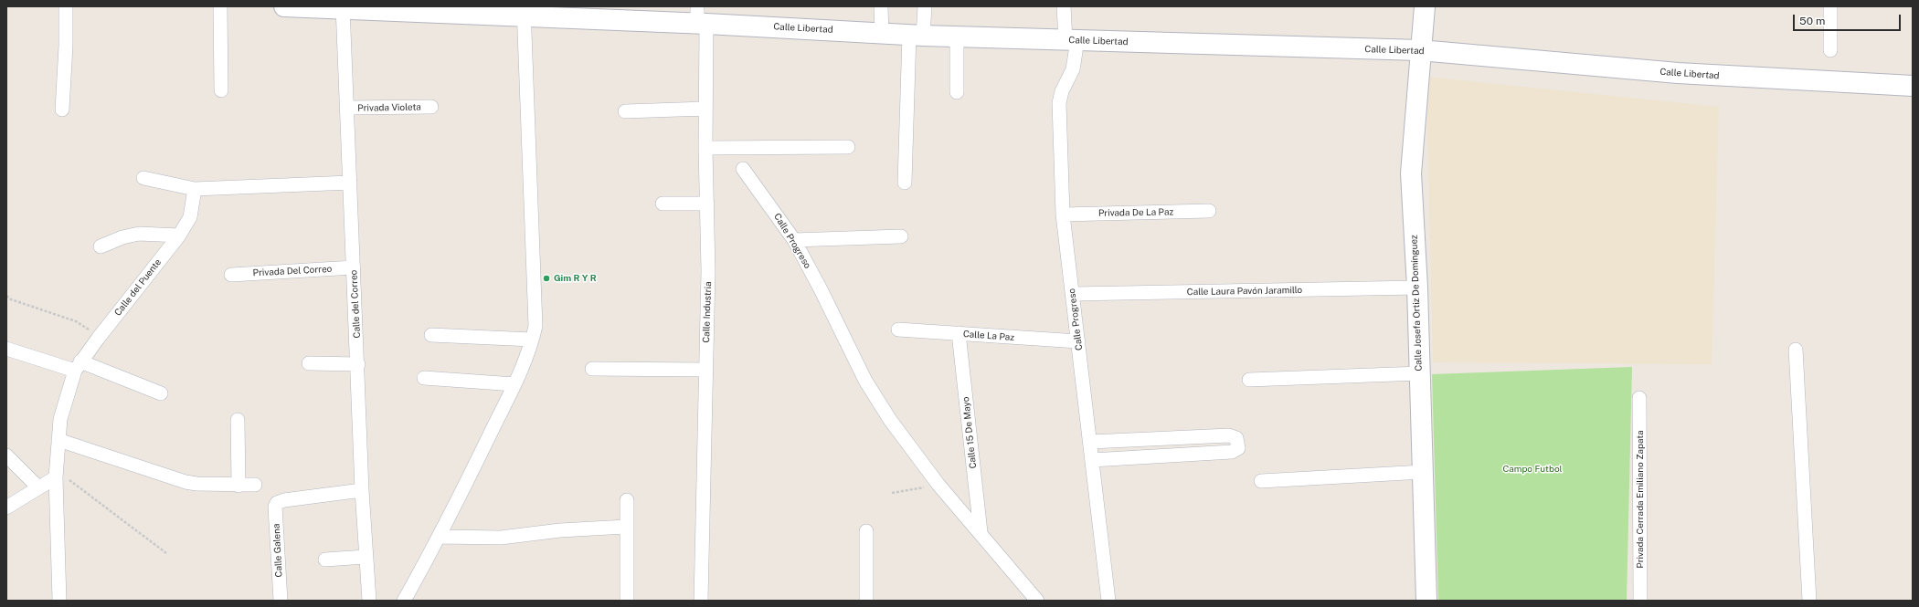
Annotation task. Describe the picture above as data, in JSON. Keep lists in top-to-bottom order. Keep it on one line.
{"streets":{"main road":["Calle Libertad","Calle Josefa Ortiz De Domínguez"],"street":["Privada Violeta","Privada De La Paz","Calle Progreso","Privada Del Correo","Calle del Puente","Calle Laura Pavón Jaramillo","Calle del Correo","Calle Industria","Calle La Paz","Calle 15 De Mayo","Privada Cerrada Emiliano Zapata","Calle Galena"]},"crossings":[["Calle Libertad","Calle Progreso"],["Calle Libertad","Calle Josefa Ortiz De Domínguez"],["Calle Libertad","Calle del Correo"],["Calle Libertad","Calle Industria"],["Privada Violeta","Calle del Correo"],["Privada De La Paz","Calle Progreso"],["Calle Progreso","Calle Laura Pavón Jaramillo"],["Calle Progreso","Calle La Paz"],["Calle Progreso","Calle 15 De Mayo"],["Privada Del Correo","Calle del Correo"],["Calle Laura Pavón Jaramillo","Calle Josefa Ortiz De Domínguez"],["Calle del Correo","Calle Galena"],["Calle La Paz","Calle 15 De Mayo"]],"parks":["Campo Futbol"],"places":["Gim R Y R"],"scale_bar":"50 m"}
